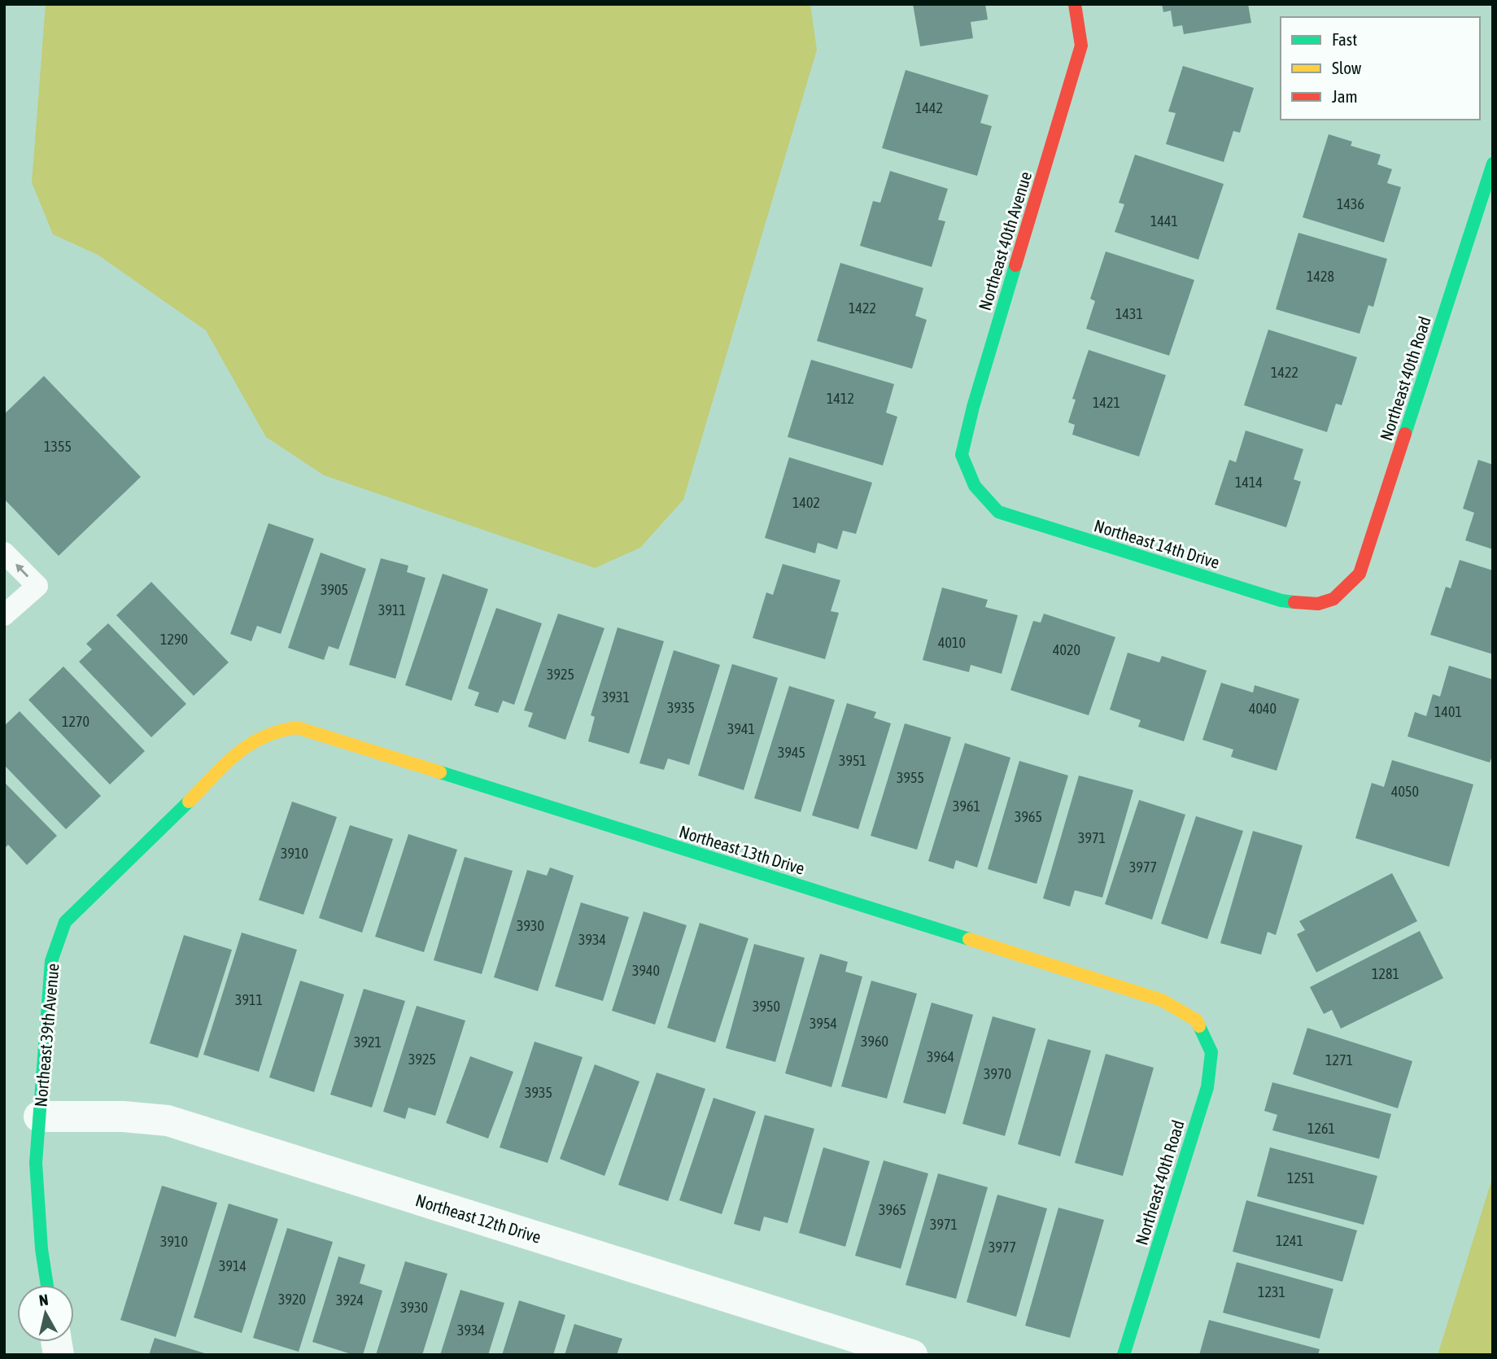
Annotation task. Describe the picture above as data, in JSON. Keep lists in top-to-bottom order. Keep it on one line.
{"streets":{"street":["Northeast 40th Avenue","Northeast 40th Road","Northeast 14th Drive","Northeast 13th Drive","Northeast 39th Avenue","Northeast 12th Drive"]},"crossings":[["Northeast 40th Avenue","Northeast 14th Drive"],["Northeast 40th Road","Northeast 14th Drive"],["Northeast 40th Road","Northeast 13th Drive"],["Northeast 13th Drive","Northeast 39th Avenue"],["Northeast 39th Avenue","Northeast 12th Drive"]],"house_numbers":["1442","1436","1441","1428","1422","1431","1422","1412","1421","1355","1414","1402","3905","3911","1290","4010","4020","3925","3931","3935","4040","1401","1270","3941","3945","3951","3955","4050","3961","3965","3971","3910","3977","3930","3934","3940","1281","3911","3950","3954","3960","3921","3964","3925","1271","3970","3935","1261","1251","3965","3971","1241","3910","3977","3914","1231","3920","3924","3930","3934"],"legend":["Fast","Slow","Jam"],"north":"top"}
